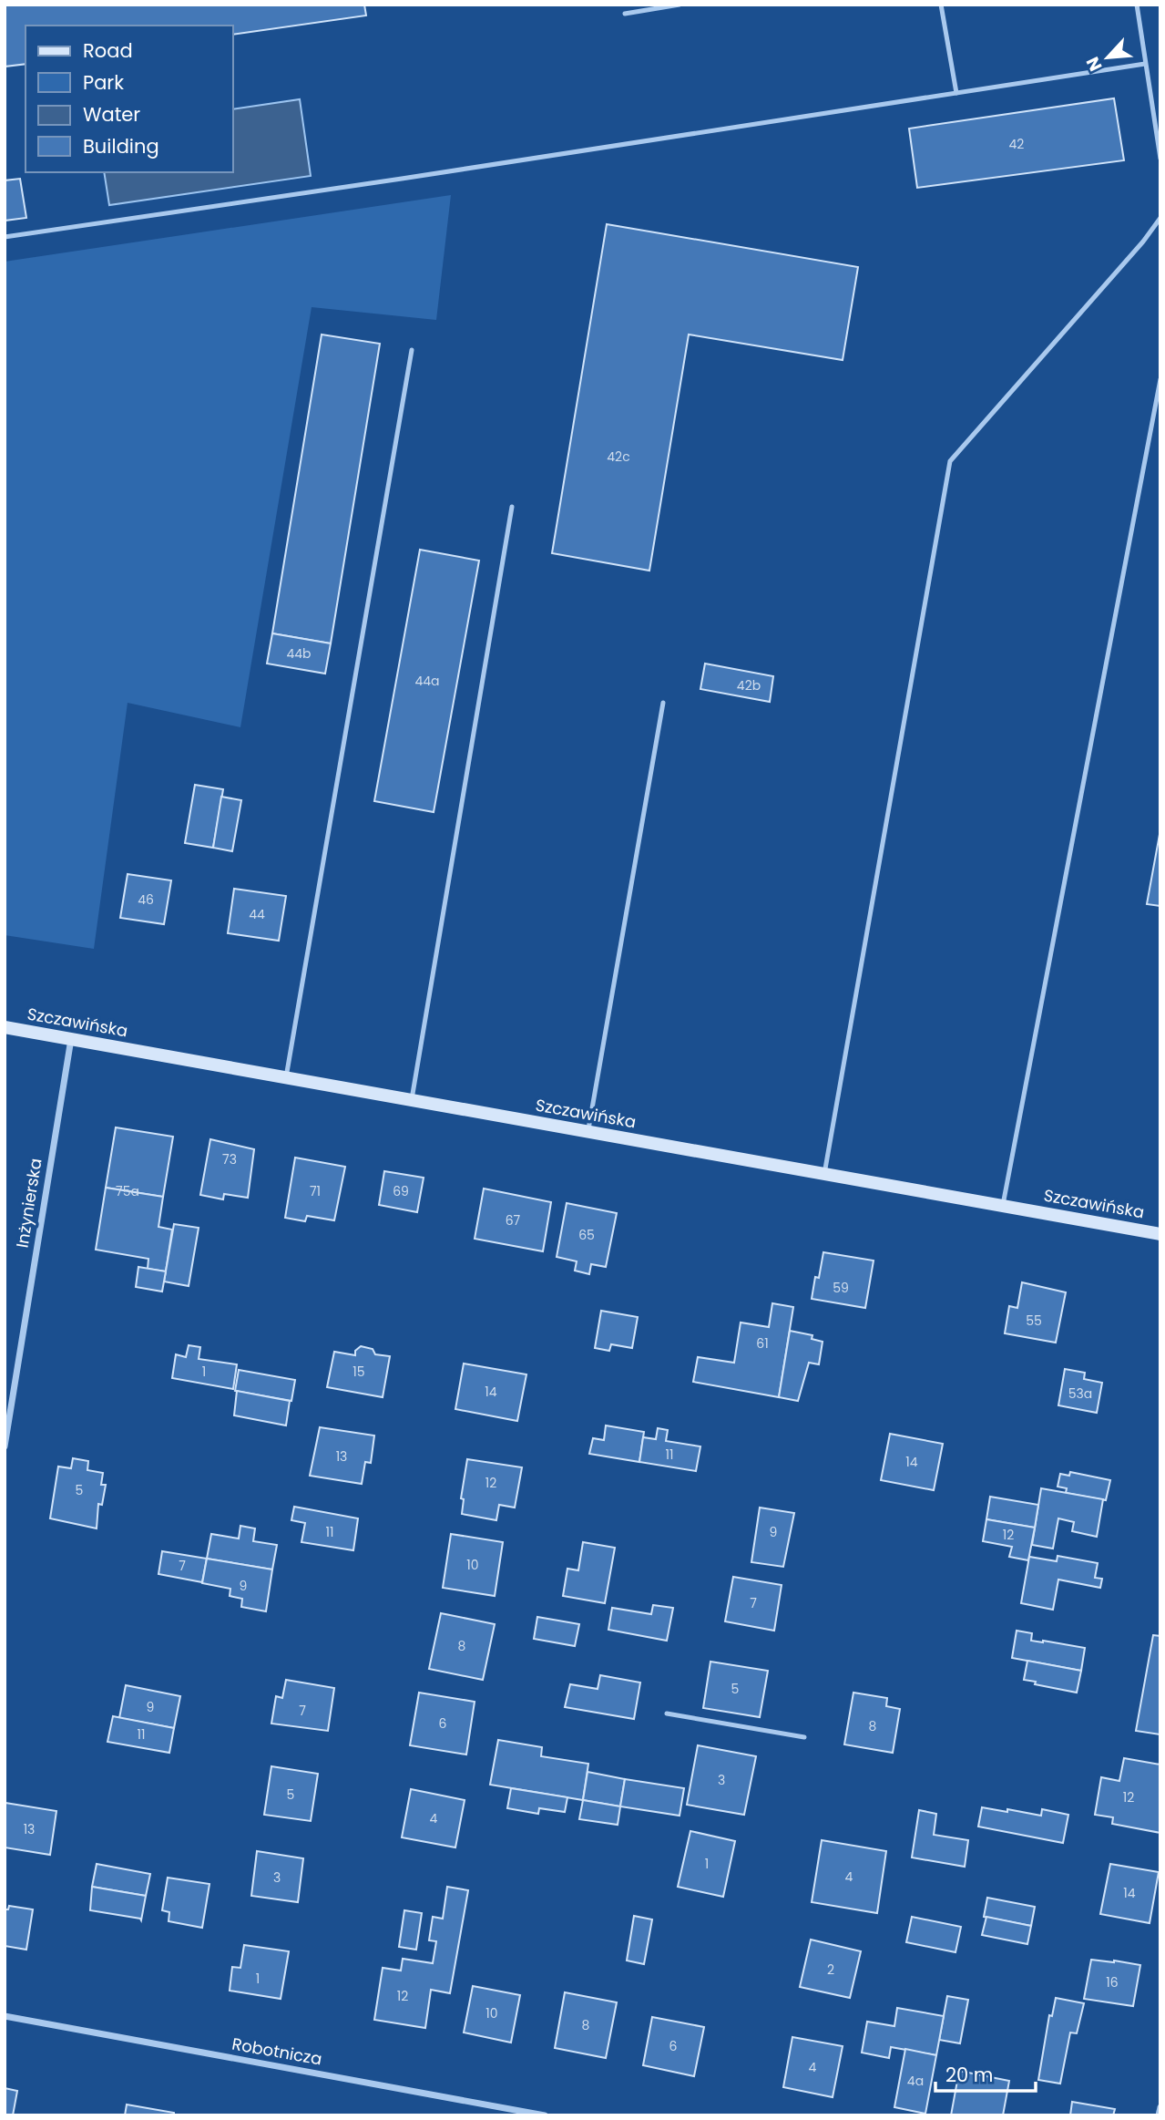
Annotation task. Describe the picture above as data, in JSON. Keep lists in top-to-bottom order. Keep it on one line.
{"streets":{"street":["Szczawińska","Inżynierska","Robotnicza"]},"crossings":[["Szczawińska","Inżynierska"]],"house_numbers":["42","42c","44b","44a","42b","46","44","73","75a","71","69","67","65","59","55","61","1","15","14","53a","11","13","14","12","5","11","9","12","10","7","9","7","8","5","9","7","6","8","11","3","5","12","4","13","1","4","3","14","2","1","16","12","10","8","6","4","4a"],"legend":["Road","Park","Water","Building"],"scale_bar":"20 m","north":"bottom left"}
